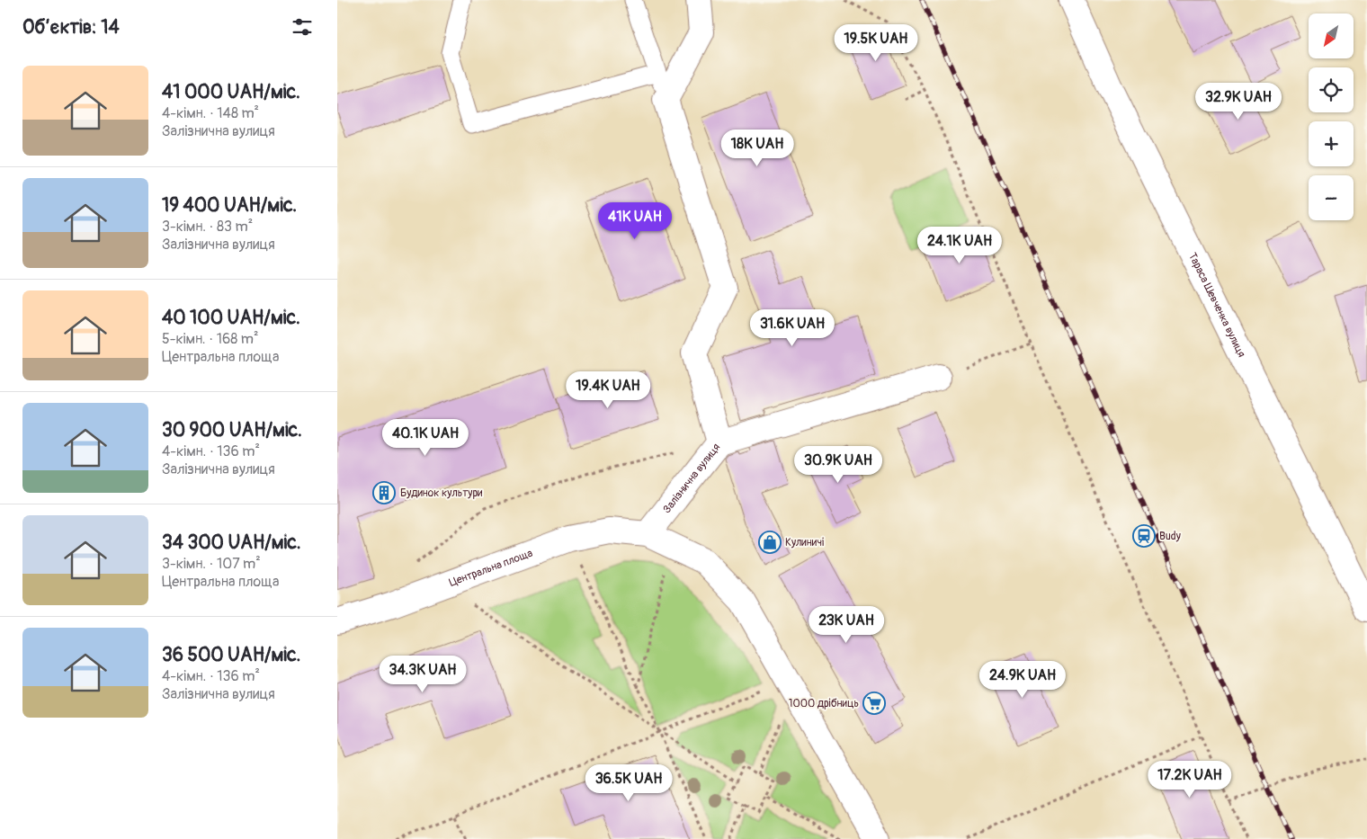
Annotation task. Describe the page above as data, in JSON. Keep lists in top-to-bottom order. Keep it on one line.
{"streets":{"street":["Тараса Шевченка вулиця","Залізнична вулиця","Центральна площа"]},"crossings":[["Залізнична вулиця","Центральна площа"]],"places":{"building":["Будинок культури"],"station":["Budy"],"shop":["Кулиничі"],"supermarket":["1000 дрібниць"]},"north":"bottom left","page":{"heading":"Об’єктів: 14","map_buttons":["+","−"],"price":["19.5K UAH","32.9K UAH","18K UAH","41K UAH","24.1K UAH","31.6K UAH","19.4K UAH","40.1K UAH","30.9K UAH","23K UAH","34.3K UAH","24.9K UAH","17.2K UAH","36.5K UAH"],"list":[{"name":"41 000 UAH/міс.","note":"4-кімн. · 148 m² · Залізнична вулиця"},{"name":"19 400 UAH/міс.","note":"3-кімн. · 83 m² · Залізнична вулиця"},{"name":"40 100 UAH/міс.","note":"5-кімн. · 168 m² · Центральна площа"},{"name":"30 900 UAH/міс.","note":"4-кімн. · 136 m² · Залізнична вулиця"},{"name":"34 300 UAH/міс.","note":"3-кімн. · 107 m² · Центральна площа"},{"name":"36 500 UAH/міс.","note":"4-кімн. · 136 m² · Залізнична вулиця"}]}}
